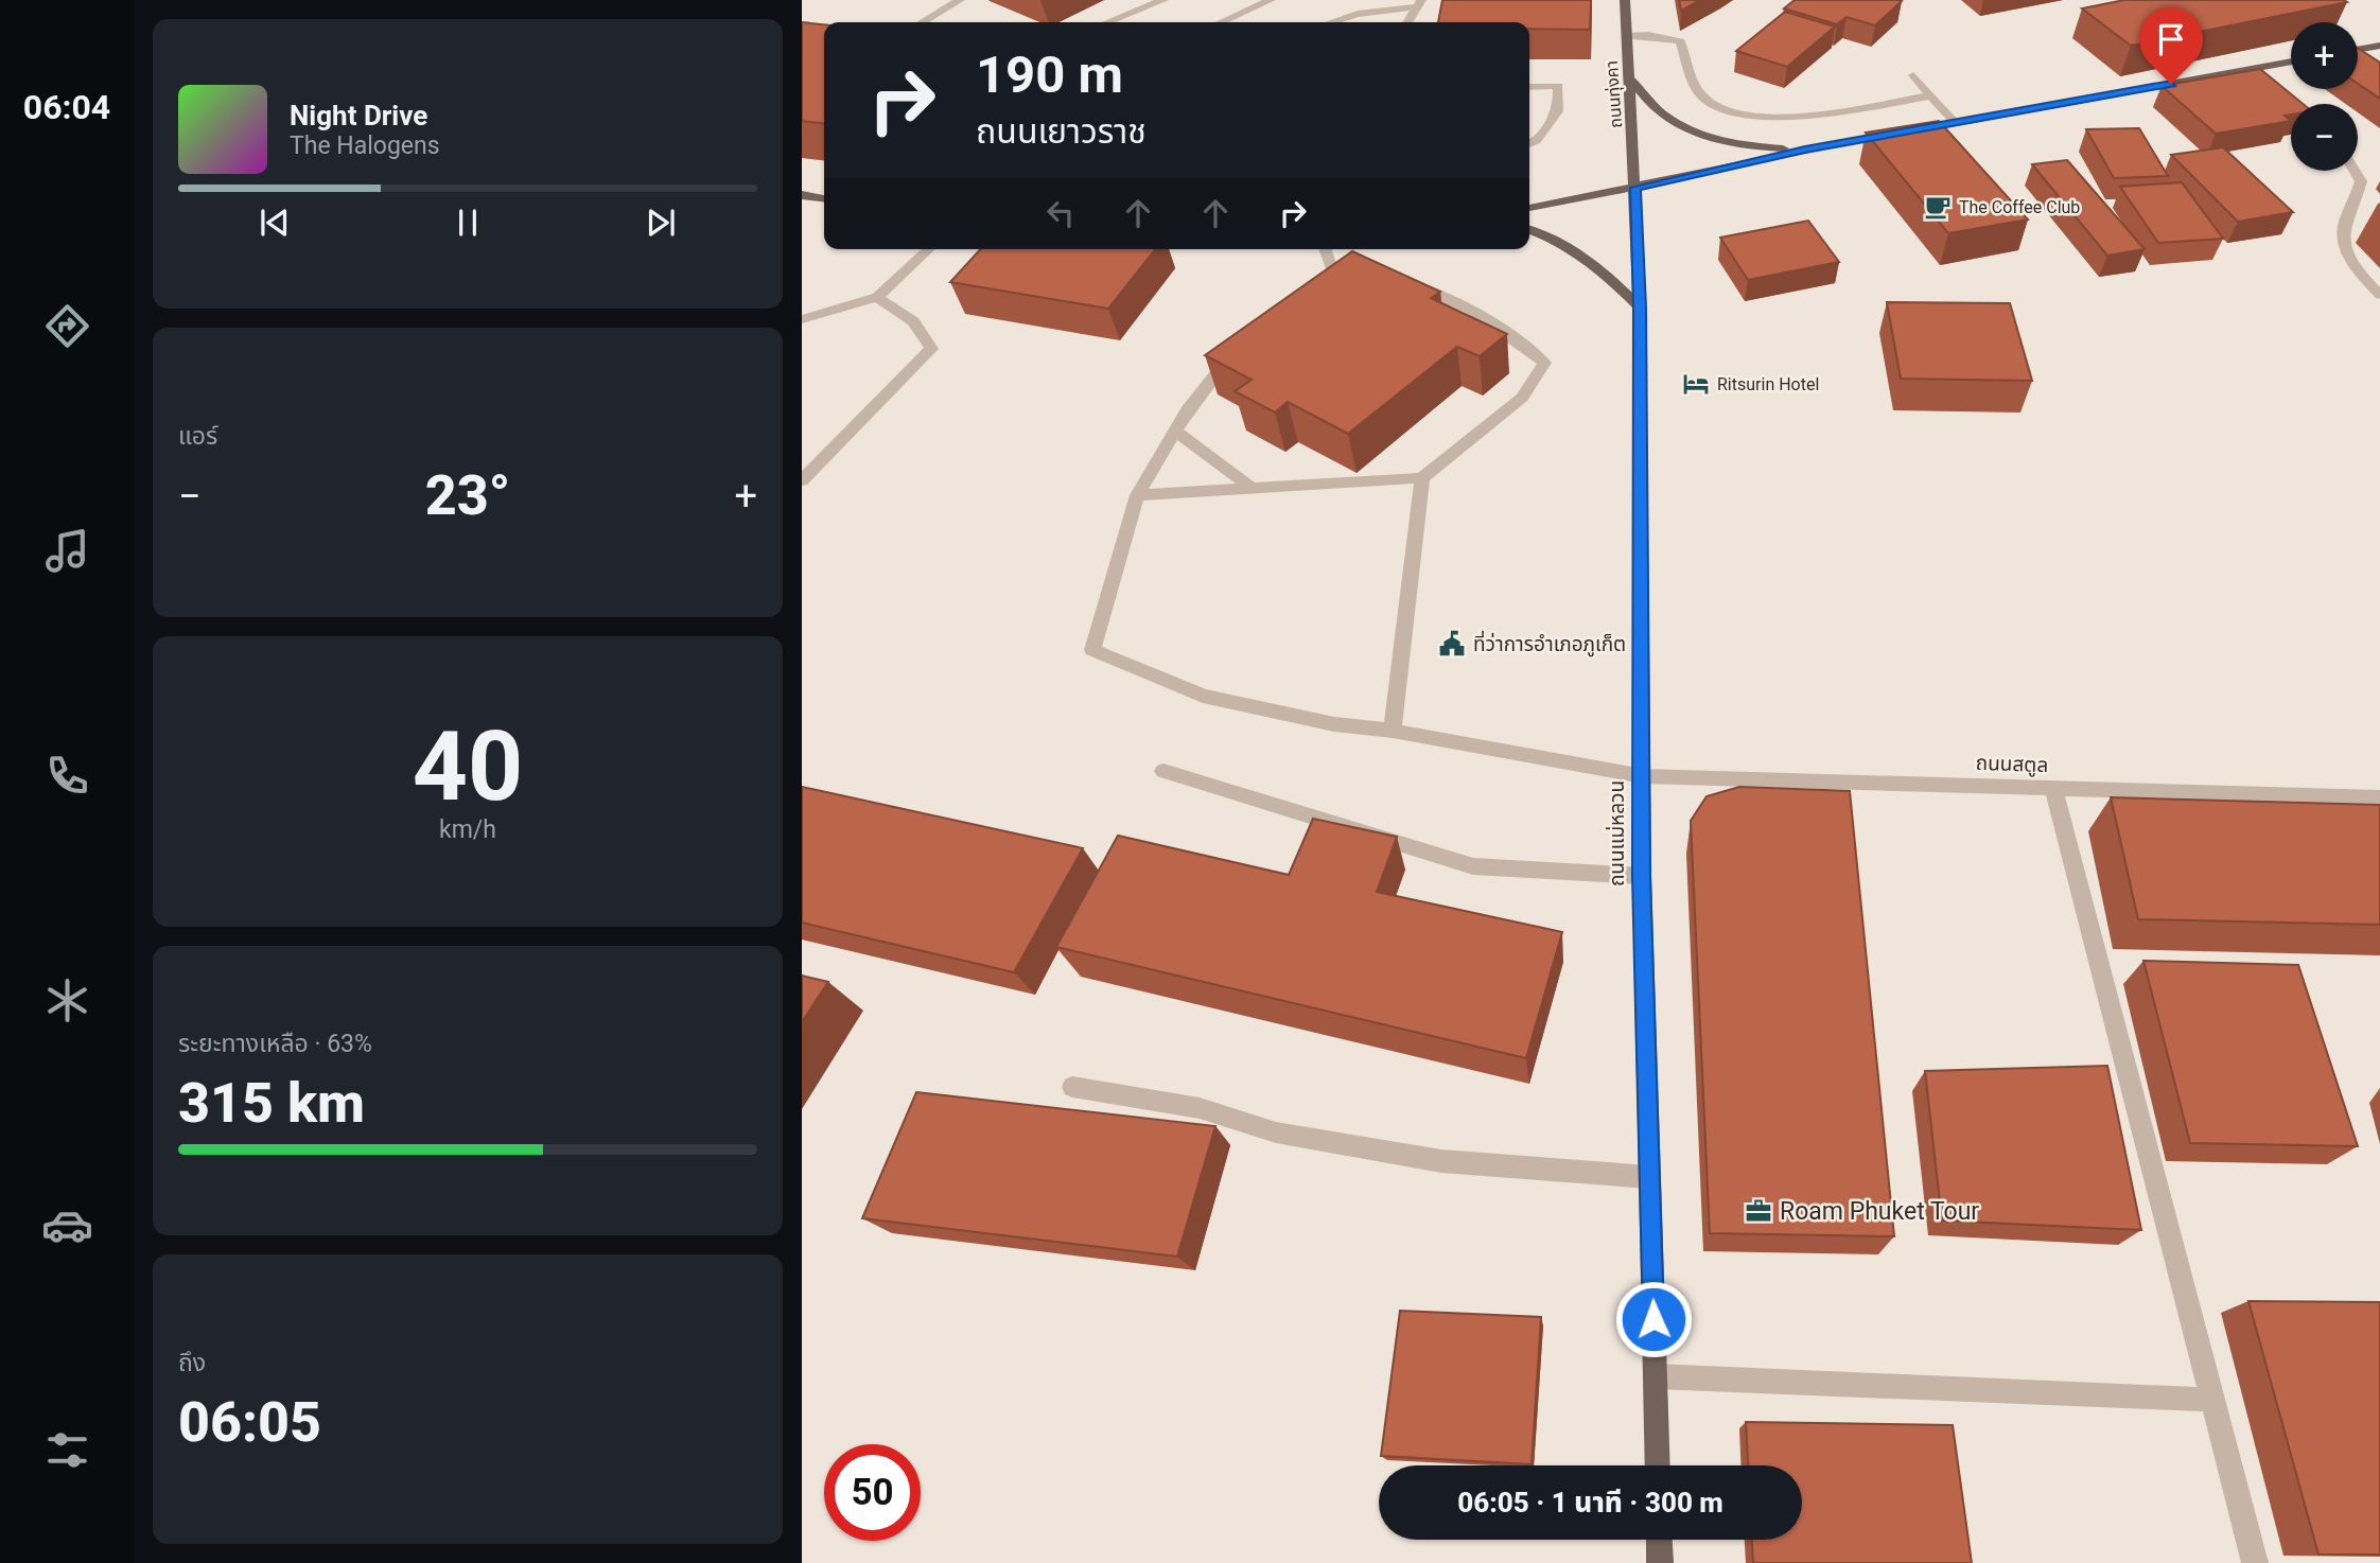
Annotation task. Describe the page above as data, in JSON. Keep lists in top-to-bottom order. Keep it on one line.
{"streets":{"main road":["ถนนทุ่งคา","ถนนแม่หลวน"],"street":["ถนนสตูล"]},"crossings":[["ถนนทุ่งคา","ถนนแม่หลวน"],["ถนนสตูล","ถนนแม่หลวน"]],"places":{"cafe":["The Coffee Club"],"hotel":["Ritsurin Hotel"],"public building":["ที่ว่าการอำเภอภูเก็ต"],"office":["Roam Phuket Tour"]},"page":{"tabs":"06:04","map_buttons":["+","−"],"turn":["190 m","ถนนเยาวราช"],"song":["Night Drive","The Halogens"],"tile":["แอร์",["40","km/h"],["ระยะทางเหลือ · 63%","315 km"],["ถึง","06:05"]],"heat":["−","23°","+"],"limit":"50","trip":"06:05 · 1 นาที · 300 m"}}
